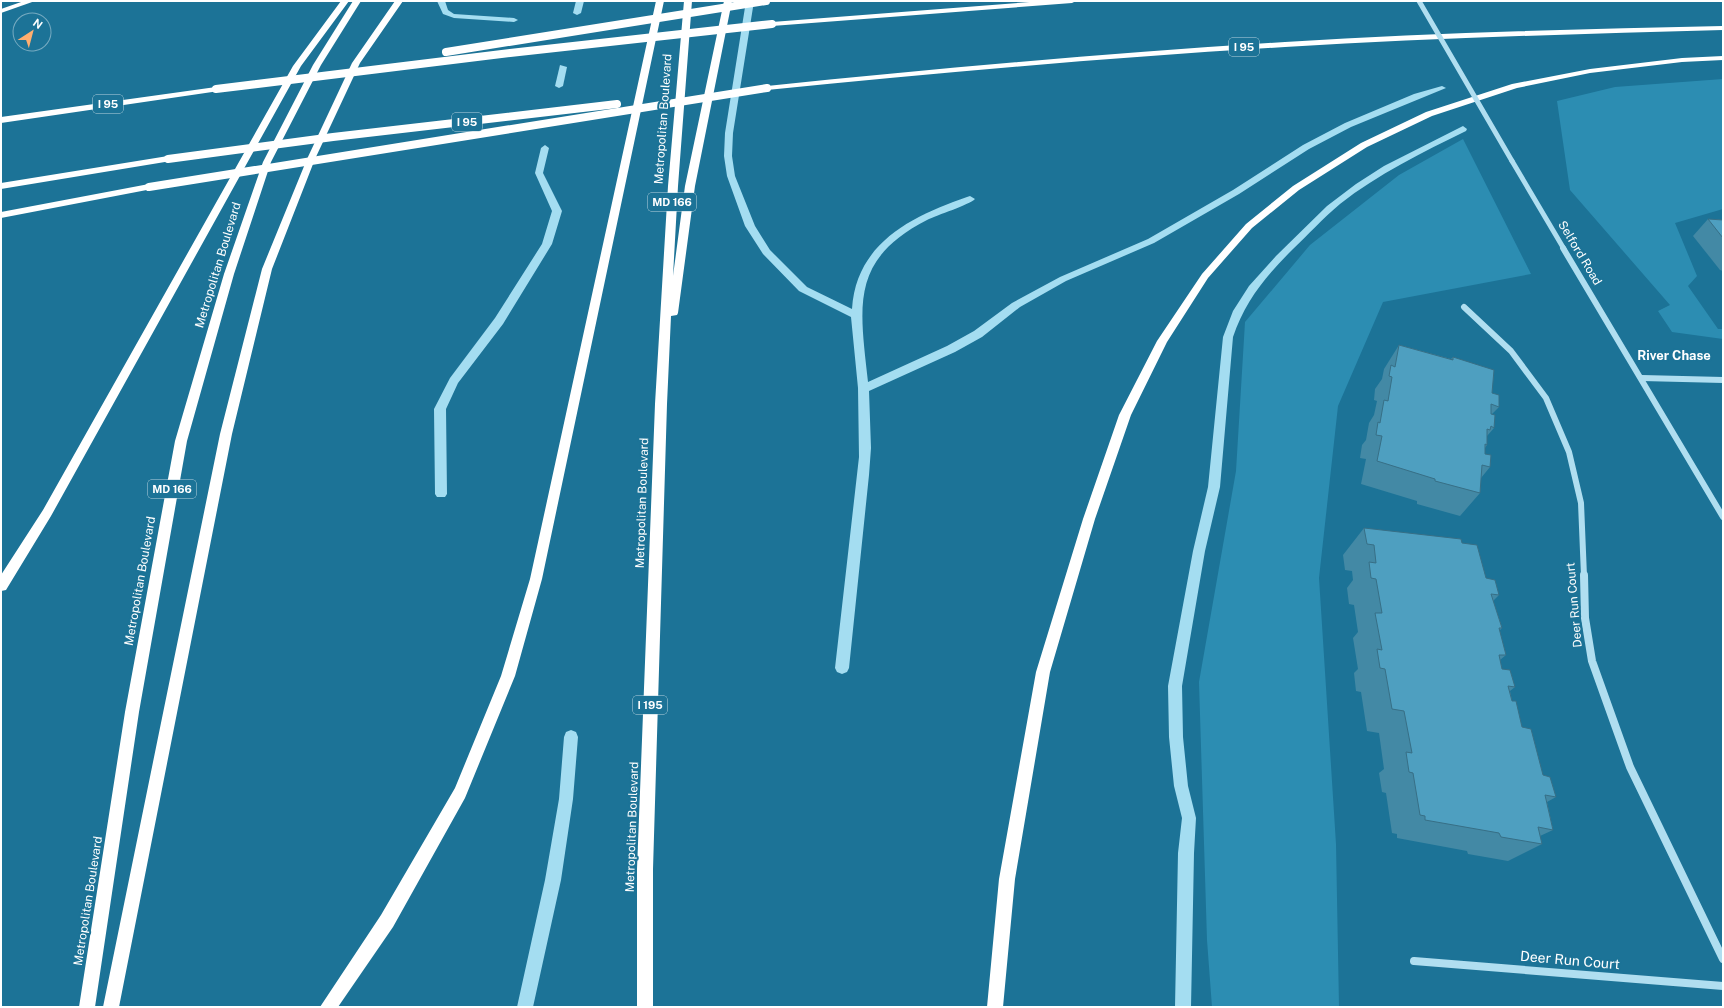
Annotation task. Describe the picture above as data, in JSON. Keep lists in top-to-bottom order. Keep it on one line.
{"streets":{"highway":["I 95","Metropolitan Boulevard","MD 166","I 195"],"street":["Selford Road","Deer Run Court"]},"districts":["River Chase"],"north":"top right"}
